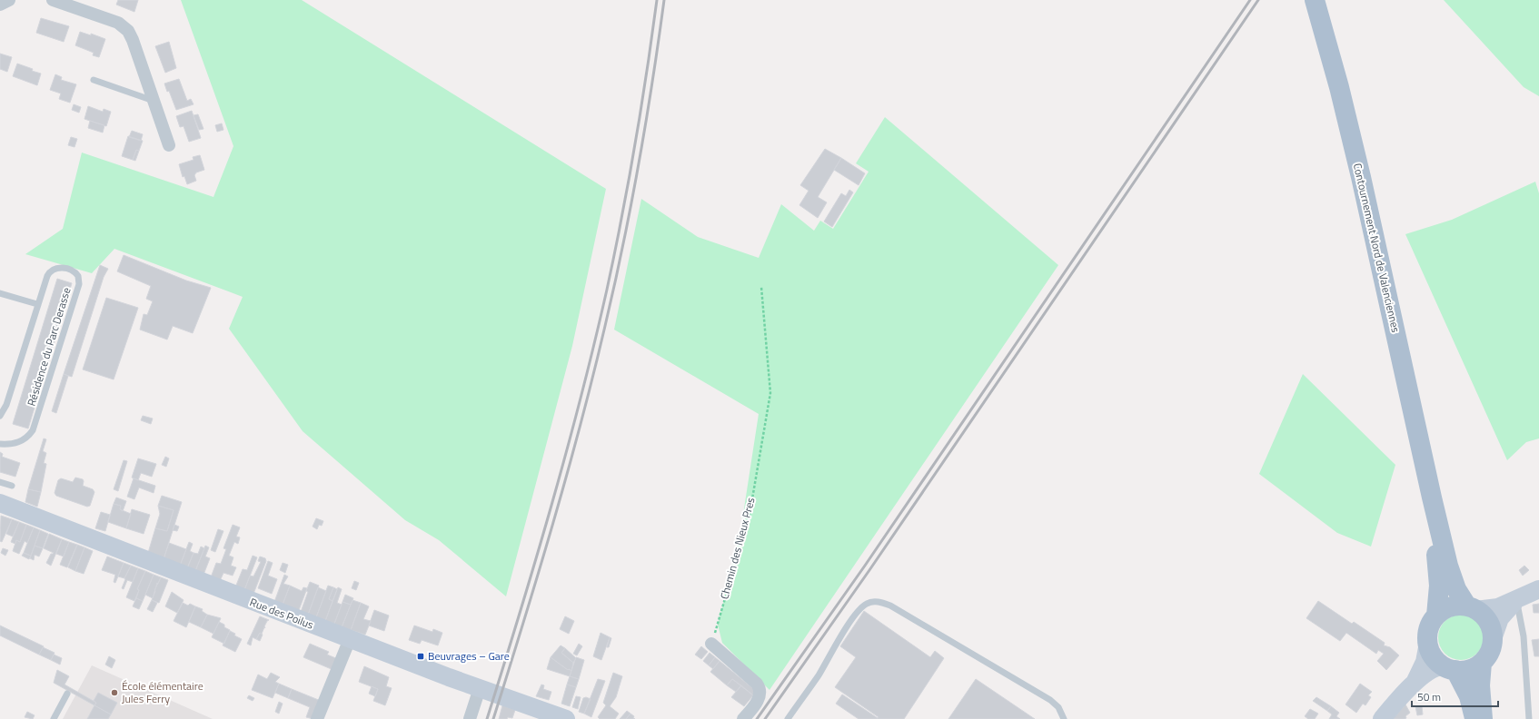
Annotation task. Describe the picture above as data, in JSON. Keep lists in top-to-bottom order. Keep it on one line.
{"streets":{"main road":["Contournement Nord de Valenciennes"],"street":["Rue des Poilus"],"lane":["Résidence du Parc Derasse"],"path":["Chemin des Nieux Pres"]},"places":{"transit":["Beuvrages – Gare"],"other":["École élémentaire Jules Ferry"]},"scale_bar":"50 m"}
